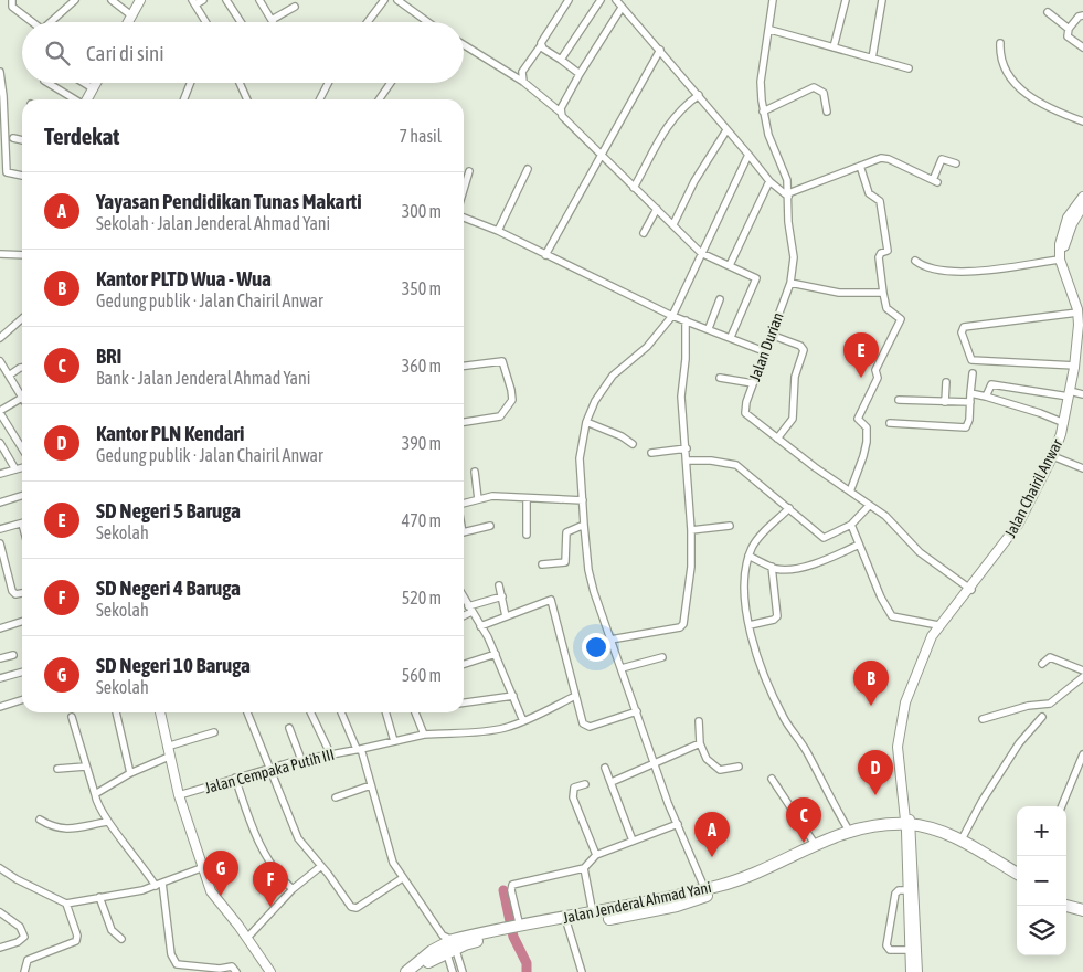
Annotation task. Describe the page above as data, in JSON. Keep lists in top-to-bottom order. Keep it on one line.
{"streets":{"highway":["Jalan Jenderal Ahmad Yani"],"main road":["Jalan Chairil Anwar"],"street":["Jalan Durian","Jalan Cempaka Putih III"]},"crossings":[["Jalan Durian","Jalan Chairil Anwar"],["Jalan Chairil Anwar","Jalan Jenderal Ahmad Yani"]],"page":{"search":"Cari di sini","heading":["Terdekat","7 hasil"],"list":[{"mark":"A","name":"Yayasan Pendidikan Tunas Makarti","note":"Sekolah · Jalan Jenderal Ahmad Yani","value":"300 m"},{"mark":"B","name":"Kantor PLTD Wua - Wua","note":"Gedung publik · Jalan Chairil Anwar","value":"350 m"},{"mark":"C","name":"BRI","note":"Bank · Jalan Jenderal Ahmad Yani","value":"360 m"},{"mark":"D","name":"Kantor PLN Kendari","note":"Gedung publik · Jalan Chairil Anwar","value":"390 m"},{"mark":"E","name":"SD Negeri 5 Baruga","note":"Sekolah","value":"470 m"},{"mark":"F","name":"SD Negeri 4 Baruga","note":"Sekolah","value":"520 m"},{"mark":"G","name":"SD Negeri 10 Baruga","note":"Sekolah","value":"560 m"}],"pins":["E","B","D","C","A","G","F"],"map_buttons":["+","−"]}}
